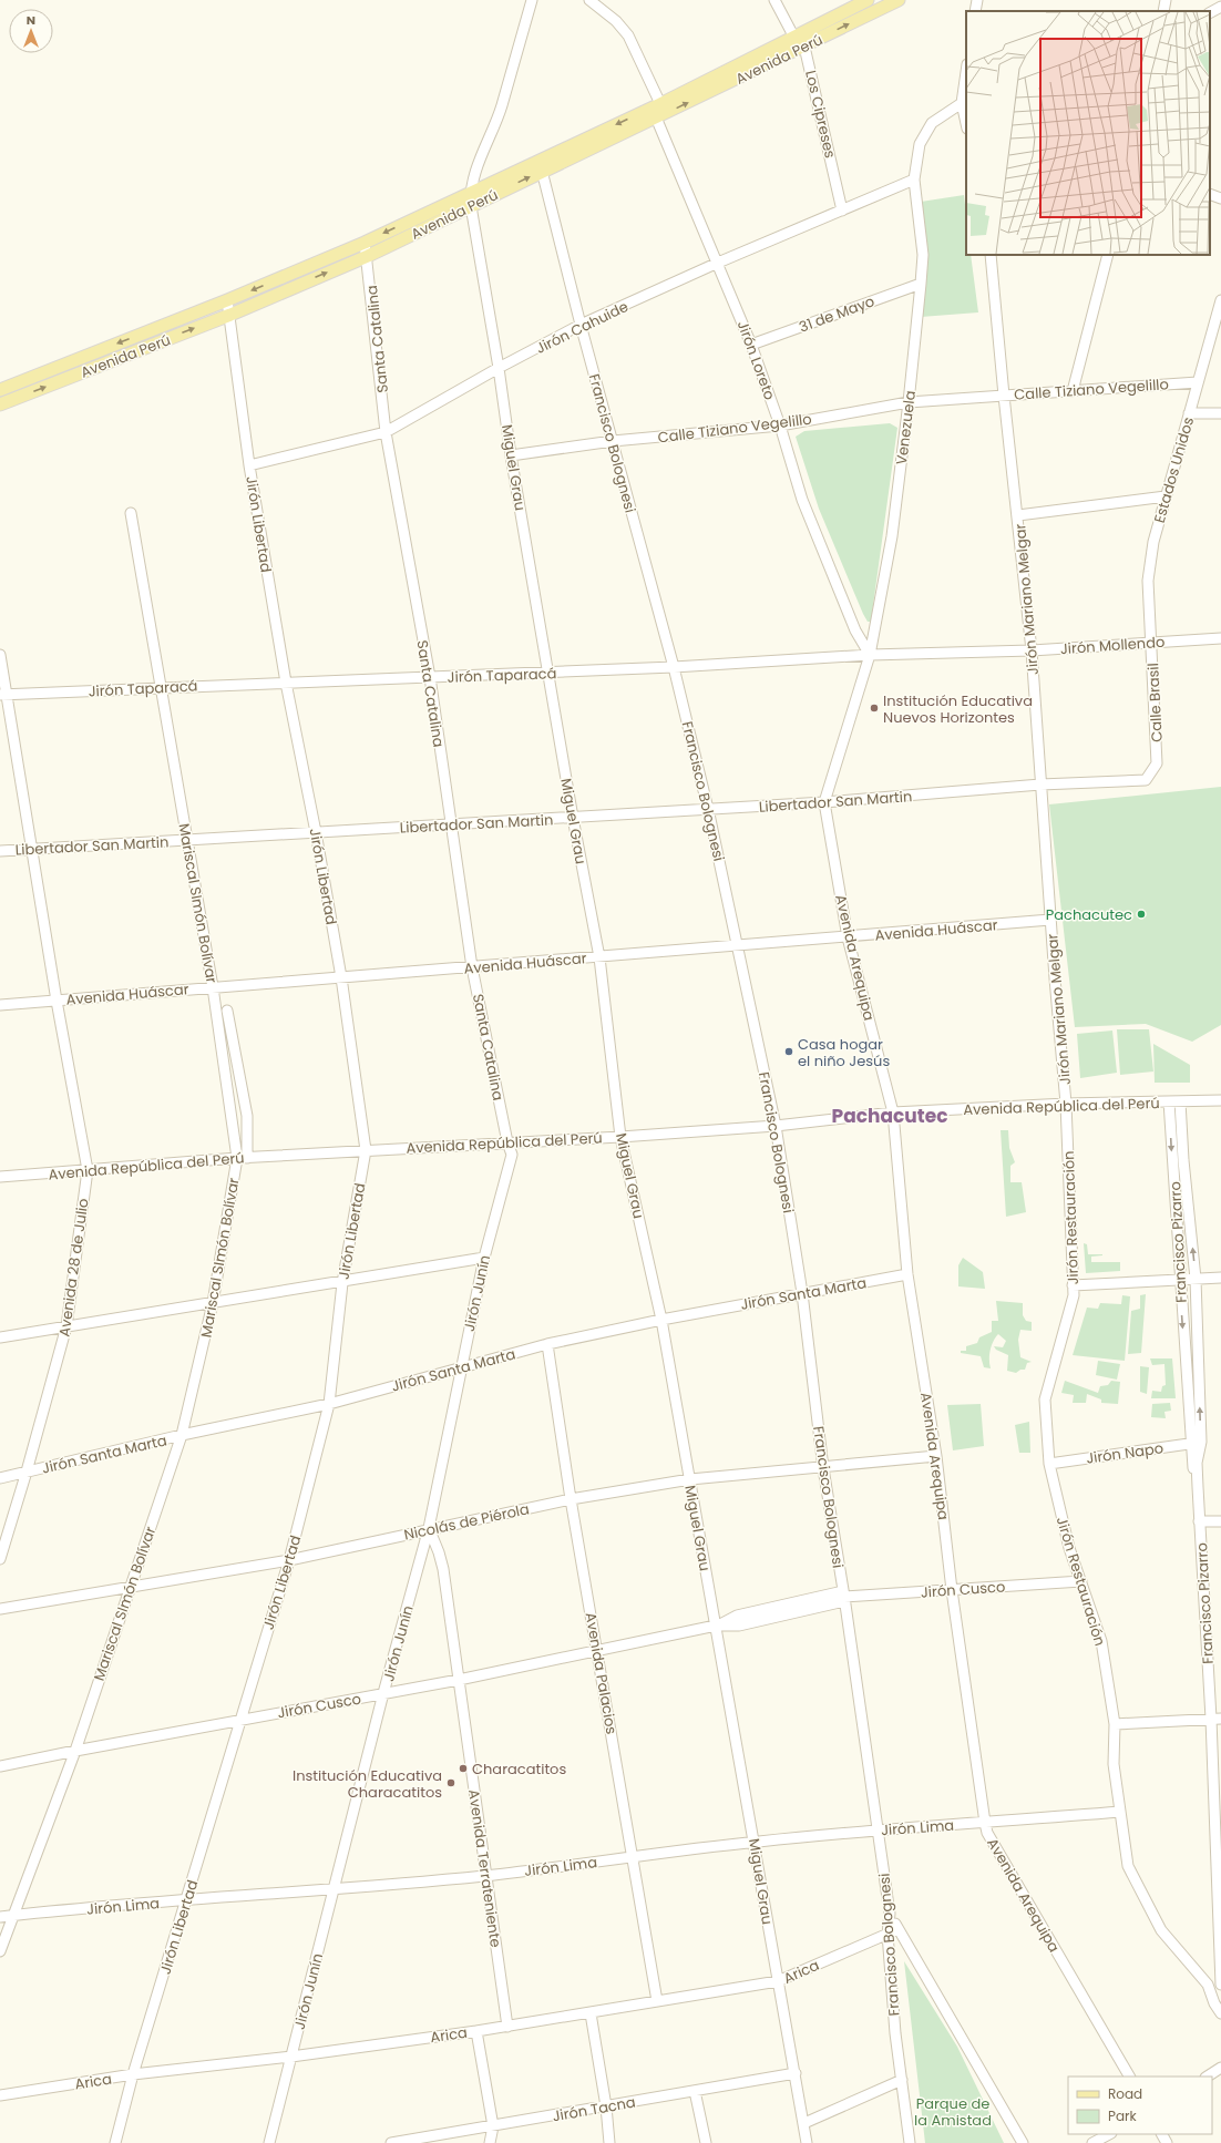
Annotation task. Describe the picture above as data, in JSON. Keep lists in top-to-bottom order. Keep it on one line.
{"streets":{"main road":["Avenida Perú"],"street":["Los Cipreses","31 de Mayo","Jirón Cahuide","Santa Catalina","Jirón Loreto","Calle Tiziano Vegelillo","Venezuela","Francisco Bolognesi","Miguel Grau","Estados Unidos","Jirón Libertad","Jirón Mariano Melgar","Jirón Mollendo","Jirón Taparacá","Calle Brasil","Libertador San Martin","Mariscal SImón Bolívar","Avenida Huáscar","Avenida Arequipa","Avenida República del Perú","Jirón Restauración","Francisco Pizarro","Avenida 28 de Julio","Jirón Junín","Jirón Santa Marta","Jirón Napo","Nicolás de Piérola","Jirón Cusco","Avenida Palacios","Jirón Lima","Avenida Terrateniente","Arica","Jirón Tacna"]},"crossings":[["Avenida Perú","Los Cipreses"],["Avenida Perú","Santa Catalina"],["Avenida Perú","Jirón Loreto"],["Avenida Perú","Francisco Bolognesi"],["Avenida Perú","Miguel Grau"],["Avenida Perú","Jirón Libertad"],["Los Cipreses","Jirón Cahuide"],["31 de Mayo","Jirón Loreto"],["31 de Mayo","Venezuela"],["Jirón Cahuide","Santa Catalina"],["Jirón Cahuide","Jirón Loreto"],["Jirón Cahuide","Venezuela"],["Jirón Cahuide","Francisco Bolognesi"],["Jirón Cahuide","Miguel Grau"],["Jirón Cahuide","Jirón Libertad"],["Santa Catalina","Jirón Taparacá"],["Santa Catalina","Libertador San Martin"],["Santa Catalina","Avenida Huáscar"],["Santa Catalina","Avenida República del Perú"],["Santa Catalina","Jirón Junín"],["Jirón Loreto","Calle Tiziano Vegelillo"],["Jirón Loreto","Venezuela"],["Jirón Loreto","Jirón Mollendo"],["Jirón Loreto","Jirón Taparacá"],["Calle Tiziano Vegelillo","Venezuela"],["Calle Tiziano Vegelillo","Francisco Bolognesi"],["Calle Tiziano Vegelillo","Miguel Grau"],["Calle Tiziano Vegelillo","Estados Unidos"],["Calle Tiziano Vegelillo","Jirón Mariano Melgar"],["Venezuela","Jirón Mollendo"],["Venezuela","Jirón Taparacá"],["Venezuela","Libertador San Martin"],["Venezuela","Avenida Arequipa"],["Francisco Bolognesi","Jirón Taparacá"],["Francisco Bolognesi","Libertador San Martin"],["Francisco Bolognesi","Avenida Huáscar"],["Francisco Bolognesi","Avenida República del Perú"],["Francisco Bolognesi","Jirón Santa Marta"],["Francisco Bolognesi","Nicolás de Piérola"],["Francisco Bolognesi","Jirón Cusco"],["Francisco Bolognesi","Jirón Lima"],["Francisco Bolognesi","Arica"],["Miguel Grau","Jirón Taparacá"],["Miguel Grau","Libertador San Martin"],["Miguel Grau","Avenida Huáscar"],["Miguel Grau","Avenida República del Perú"],["Miguel Grau","Jirón Santa Marta"],["Miguel Grau","Nicolás de Piérola"],["Miguel Grau","Jirón Cusco"],["Miguel Grau","Jirón Lima"],["Miguel Grau","Arica"],["Miguel Grau","Jirón Tacna"],["Estados Unidos","Jirón Mollendo"],["Estados Unidos","Calle Brasil"],["Jirón Libertad","Jirón Taparacá"],["Jirón Libertad","Libertador San Martin"],["Jirón Libertad","Avenida Huáscar"],["Jirón Libertad","Avenida República del Perú"],["Jirón Libertad","Jirón Santa Marta"],["Jirón Libertad","Nicolás de Piérola"],["Jirón Libertad","Jirón Cusco"],["Jirón Libertad","Jirón Lima"],["Jirón Libertad","Arica"],["Jirón Mariano Melgar","Jirón Mollendo"],["Jirón Mariano Melgar","Libertador San Martin"],["Jirón Mariano Melgar","Avenida Huáscar"],["Jirón Mariano Melgar","Avenida República del Perú"],["Jirón Mariano Melgar","Jirón Restauración"],["Jirón Mollendo","Jirón Taparacá"],["Jirón Mollendo","Calle Brasil"],["Jirón Taparacá","Mariscal SImón Bolívar"],["Jirón Taparacá","Avenida 28 de Julio"],["Calle Brasil","Libertador San Martin"],["Libertador San Martin","Mariscal SImón Bolívar"],["Libertador San Martin","Avenida Arequipa"],["Libertador San Martin","Avenida 28 de Julio"],["Mariscal SImón Bolívar","Avenida Huáscar"],["Mariscal SImón Bolívar","Avenida República del Perú"],["Mariscal SImón Bolívar","Jirón Santa Marta"],["Mariscal SImón Bolívar","Nicolás de Piérola"],["Mariscal SImón Bolívar","Jirón Cusco"],["Mariscal SImón Bolívar","Jirón Lima"],["Avenida Huáscar","Avenida Arequipa"],["Avenida Huáscar","Avenida 28 de Julio"],["Avenida Arequipa","Avenida República del Perú"],["Avenida Arequipa","Jirón Santa Marta"],["Avenida Arequipa","Nicolás de Piérola"],["Avenida Arequipa","Jirón Cusco"],["Avenida Arequipa","Jirón Lima"],["Avenida República del Perú","Jirón Restauración"],["Avenida República del Perú","Francisco Pizarro"],["Avenida República del Perú","Avenida 28 de Julio"],["Avenida República del Perú","Jirón Junín"],["Jirón Restauración","Jirón Napo"],["Jirón Restauración","Jirón Cusco"],["Jirón Restauración","Jirón Lima"],["Francisco Pizarro","Jirón Napo"],["Avenida 28 de Julio","Jirón Santa Marta"],["Jirón Junín","Jirón Santa Marta"],["Jirón Junín","Nicolás de Piérola"],["Jirón Junín","Jirón Cusco"],["Jirón Junín","Jirón Lima"],["Jirón Junín","Avenida Terrateniente"],["Jirón Junín","Arica"],["Jirón Santa Marta","Avenida Palacios"],["Nicolás de Piérola","Avenida Palacios"],["Nicolás de Piérola","Avenida Terrateniente"],["Jirón Cusco","Avenida Palacios"],["Jirón Cusco","Avenida Terrateniente"],["Avenida Palacios","Jirón Lima"],["Avenida Palacios","Arica"],["Jirón Lima","Avenida Terrateniente"],["Avenida Terrateniente","Arica"]],"districts":["Pachacutec"],"parks":["Parque de la Amistad"],"places":["Institución Educativa Nuevos Horizontes","Pachacutec","Casa hogar el niño Jesús","Characatitos","Institución Educativa Characatitos"],"legend":["Road","Park"],"north":"top"}
